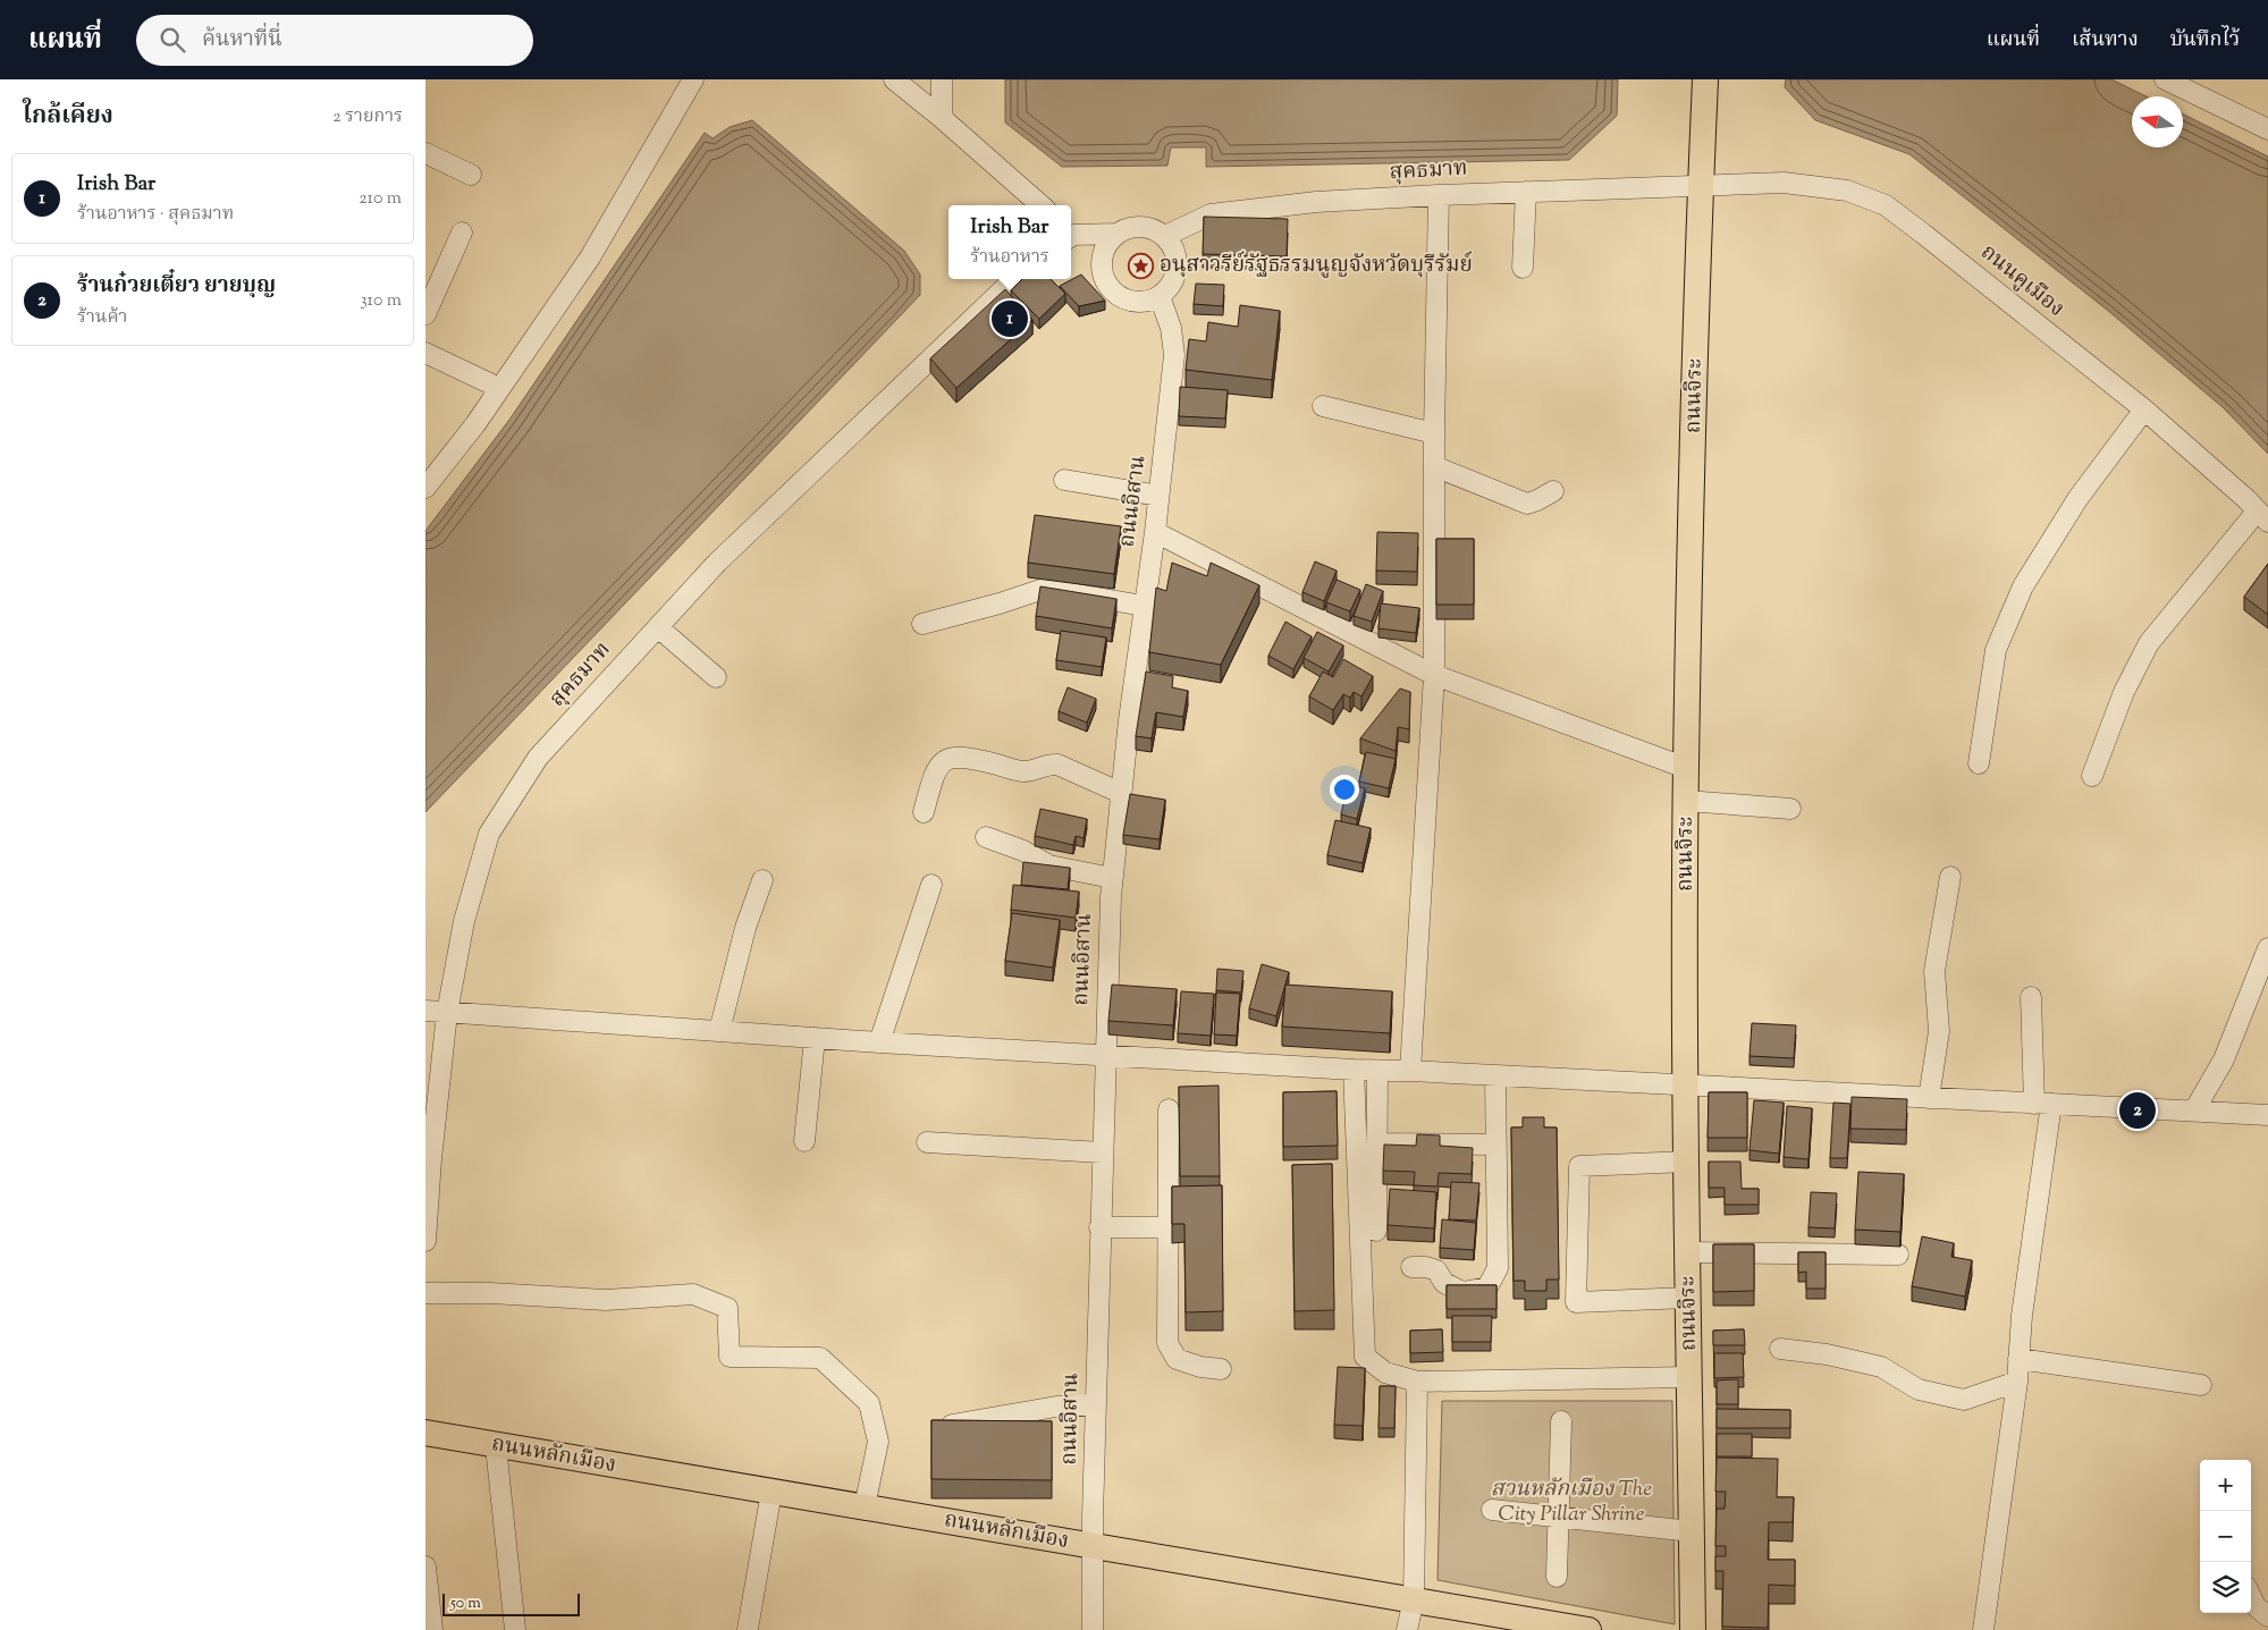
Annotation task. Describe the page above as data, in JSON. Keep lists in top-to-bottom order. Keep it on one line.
{"streets":{"main road":["ถนนจิระ","ถนนหลักเมือง"],"street":["สุคธมาท","ถนนคูเมือง","ถนนอิสาน"]},"crossings":[["สุคธมาท","ถนนคูเมือง"],["สุคธมาท","ถนนจิระ"],["สุคธมาท","ถนนอิสาน"],["ถนนคูเมือง","ถนนจิระ"],["ถนนอิสาน","ถนนหลักเมือง"]],"parks":["สวนหลักเมือง The City Pillar Shrine"],"places":{"place":["อนุสาวรีย์รัฐธรรมนูญจังหวัดบุรีรัมย์"]},"scale_bar":"50 m","north":"left","page":{"header":"แผนที่","search":"ค้นหาที่นี่","nav":["แผนที่","เส้นทาง","บันทึกไว้"],"heading":["ใกล้เคียง","2 รายการ"],"list":[{"mark":"1","name":"Irish Bar","note":"ร้านอาหาร · สุคธมาท","value":"210 m"},{"mark":"2","name":"ร้านก๋วยเตี๋ยว ยายบุญ","note":"ร้านค้า","value":"310 m"}],"popup":["Irish Bar","ร้านอาหาร"],"pins":["1","2"],"map_buttons":["+","−"],"scale":"50 m"}}
